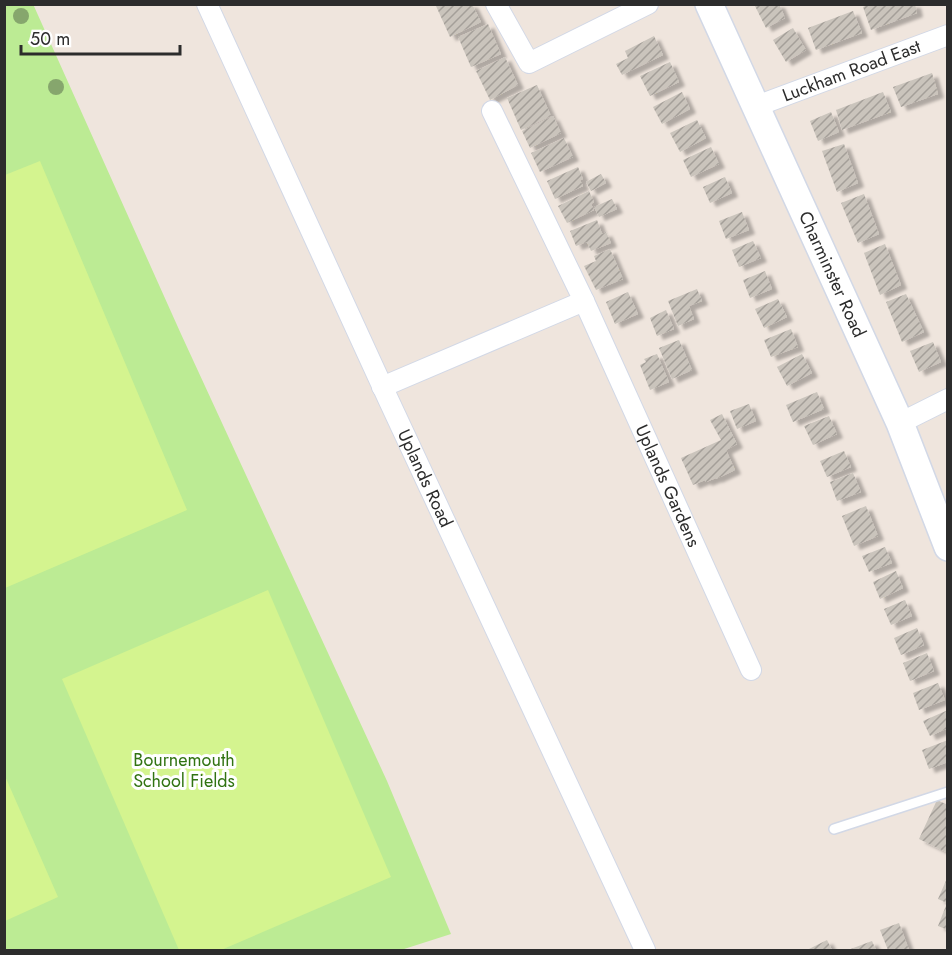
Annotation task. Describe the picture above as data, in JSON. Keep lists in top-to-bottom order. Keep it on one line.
{"streets":{"main road":["Charminster Road"],"street":["Luckham Road East","Uplands Road","Uplands Gardens"]},"crossings":[["Luckham Road East","Charminster Road"]],"parks":["Bournemouth School Fields"],"scale_bar":"50 m"}
